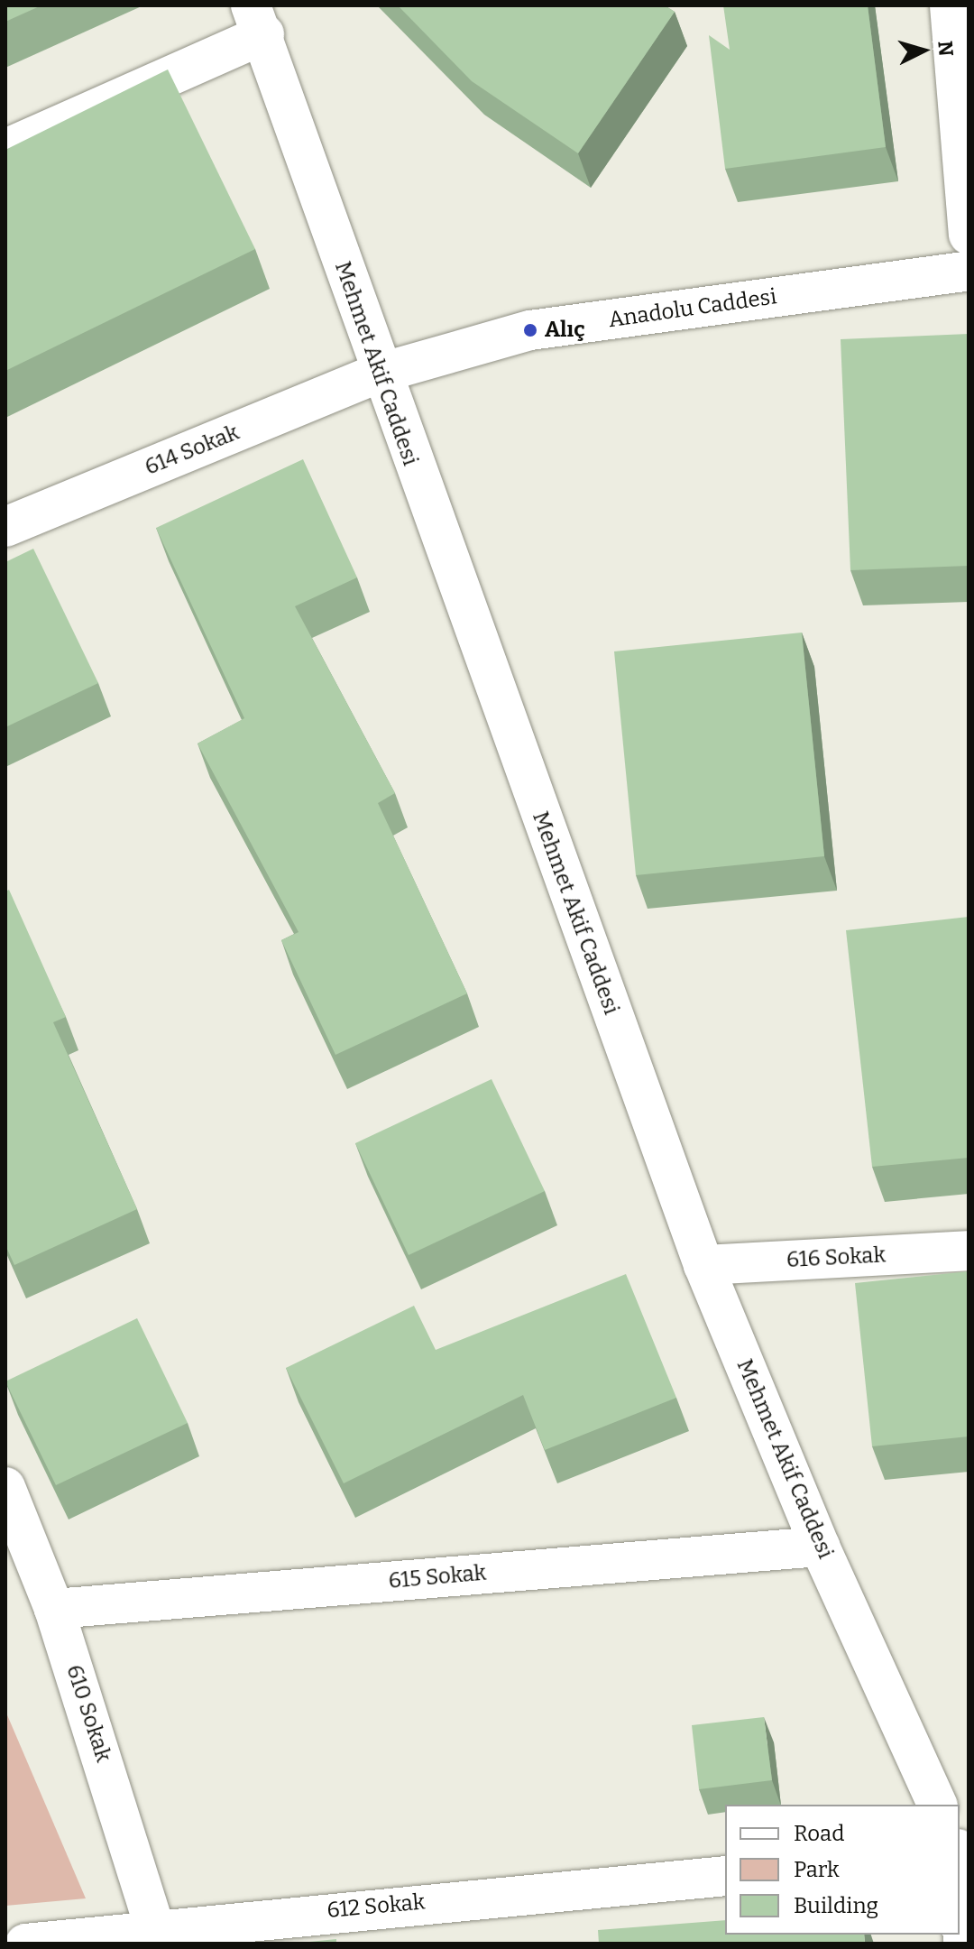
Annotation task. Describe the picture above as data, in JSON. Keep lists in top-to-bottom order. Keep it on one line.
{"streets":{"street":["Anadolu Caddesi","Mehmet Akif Caddesi","614 Sokak","616 Sokak","615 Sokak","610 Sokak","612 Sokak"]},"crossings":[["Anadolu Caddesi","Mehmet Akif Caddesi"],["Anadolu Caddesi","614 Sokak"],["Mehmet Akif Caddesi","614 Sokak"],["Mehmet Akif Caddesi","616 Sokak"],["Mehmet Akif Caddesi","615 Sokak"],["615 Sokak","610 Sokak"],["610 Sokak","612 Sokak"]],"places":["Alıç"],"legend":["Road","Park","Building"],"north":"right"}
